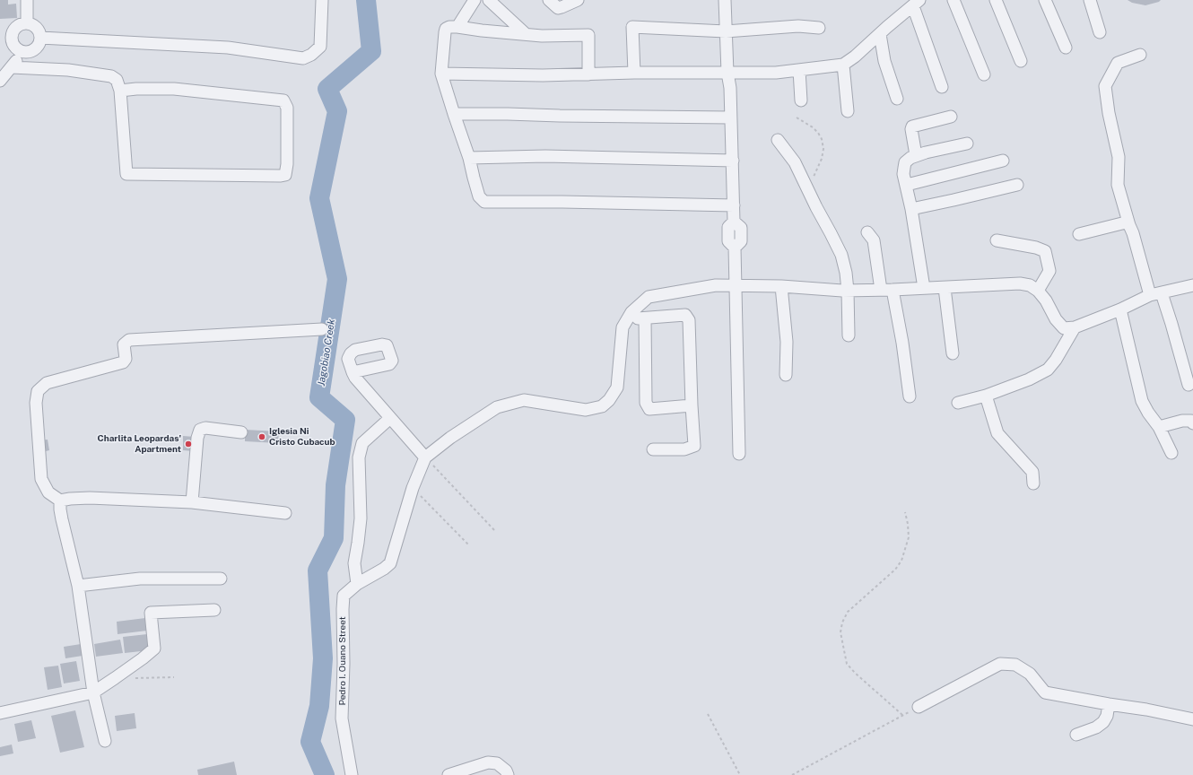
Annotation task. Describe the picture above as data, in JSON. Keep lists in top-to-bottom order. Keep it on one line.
{"streets":{"street":["Pedro I. Ouano Street"]},"water":["Jagobiao Creek"],"places":["Iglesia Ni Cristo Cubacub","Charlita Leopardas' Apartment"]}
